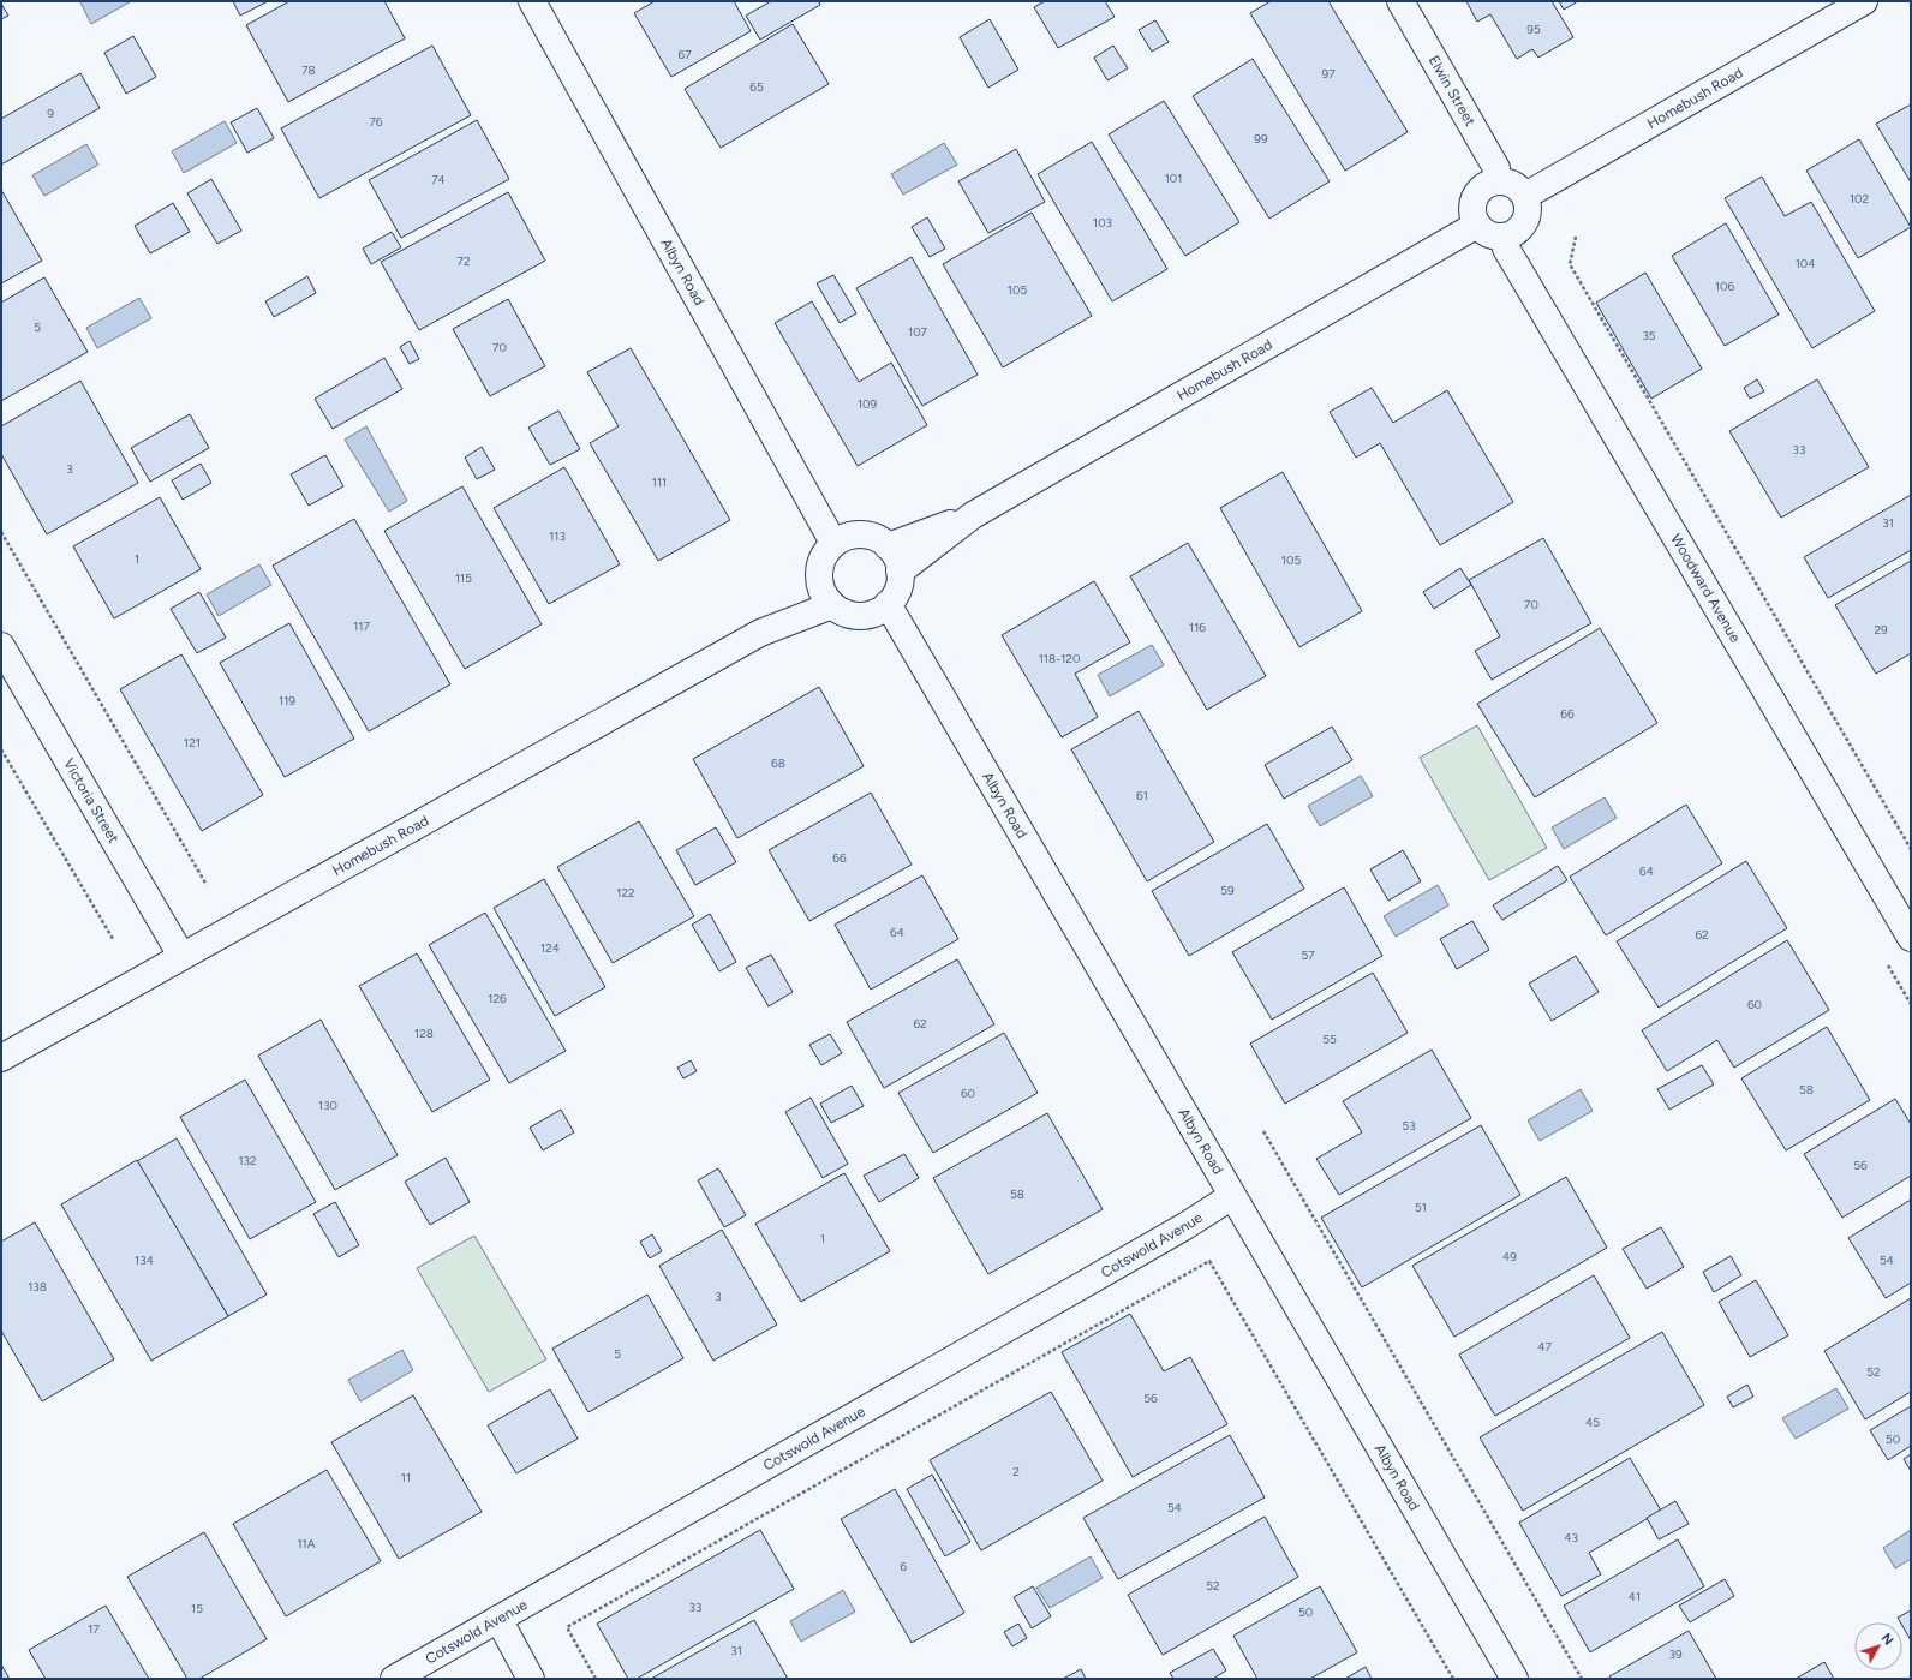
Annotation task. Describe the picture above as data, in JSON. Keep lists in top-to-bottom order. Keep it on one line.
{"streets":{"street":["Elwin Street","Homebush Road","Albyn Road","Woodward Avenue","Victoria Street","Cotswold Avenue"]},"crossings":[["Elwin Street","Homebush Road"],["Elwin Street","Woodward Avenue"],["Homebush Road","Albyn Road"],["Homebush Road","Woodward Avenue"],["Homebush Road","Victoria Street"],["Albyn Road","Cotswold Avenue"]],"house_numbers":["95","67","78","97","65","9","76","99","101","74","102","103","72","104","106","105","5","107","35","70","109","33","3","111","31","113","1","105","115","70","117","116","29","118-120","119","66","121","68","61","66","64","59","122","64","62","124","57","126","60","62","128","55","58","60","130","53","132","56","58","51","1","49","134","54","138","3","47","5","52","56","45","50","2","11","54","43","11A","6","52","41","33","15","50","17","31","39"],"north":"top right"}
